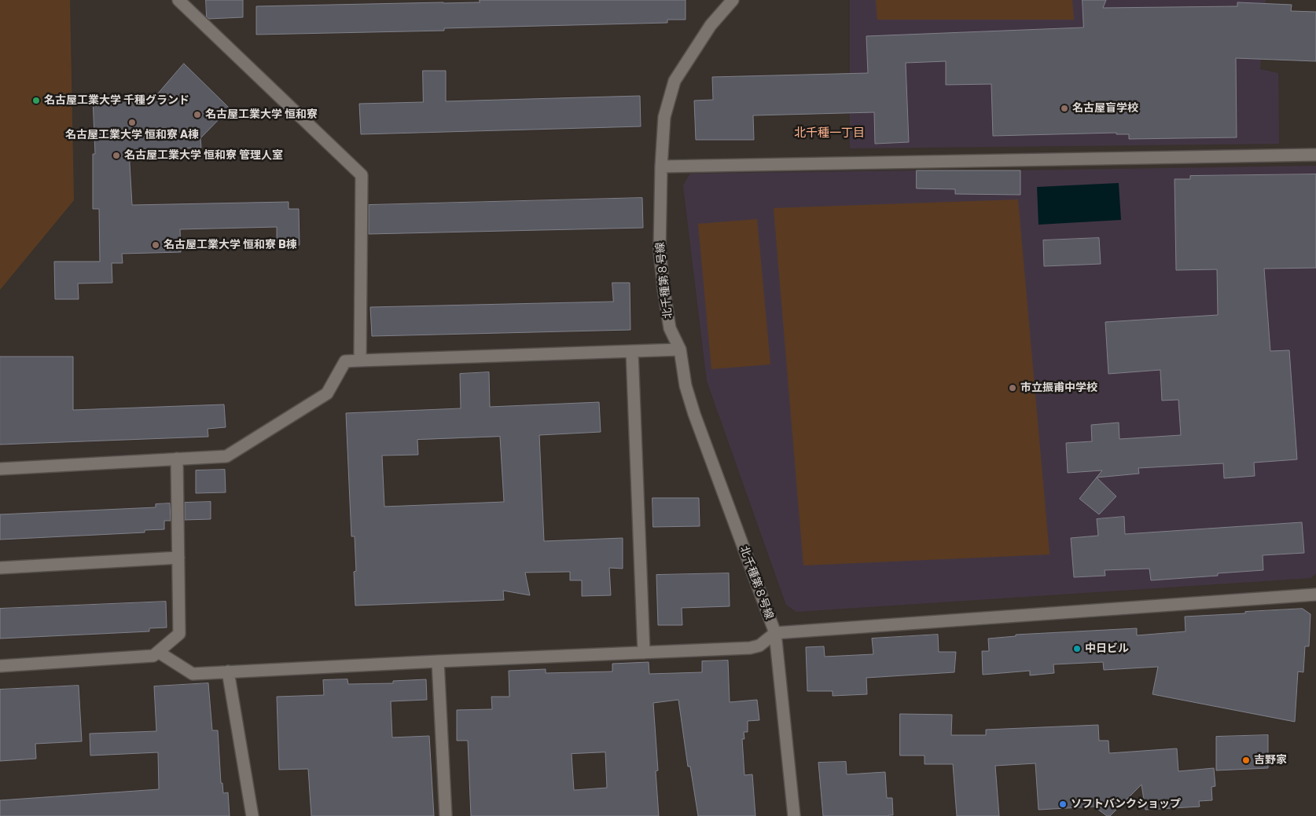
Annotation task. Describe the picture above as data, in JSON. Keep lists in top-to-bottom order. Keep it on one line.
{"streets":{"street":["北千種第８号線"]},"districts":["北千種一丁目"],"places":["名古屋工業大学 千種グランド","名古屋盲学校","名古屋工業大学 恒和寮","名古屋工業大学 恒和寮 A棟","名古屋工業大学 恒和寮 管理人室","名古屋工業大学 恒和寮 B棟","市立振甫中学校","中日ビル","吉野家","ソフトバンクショップ"]}
